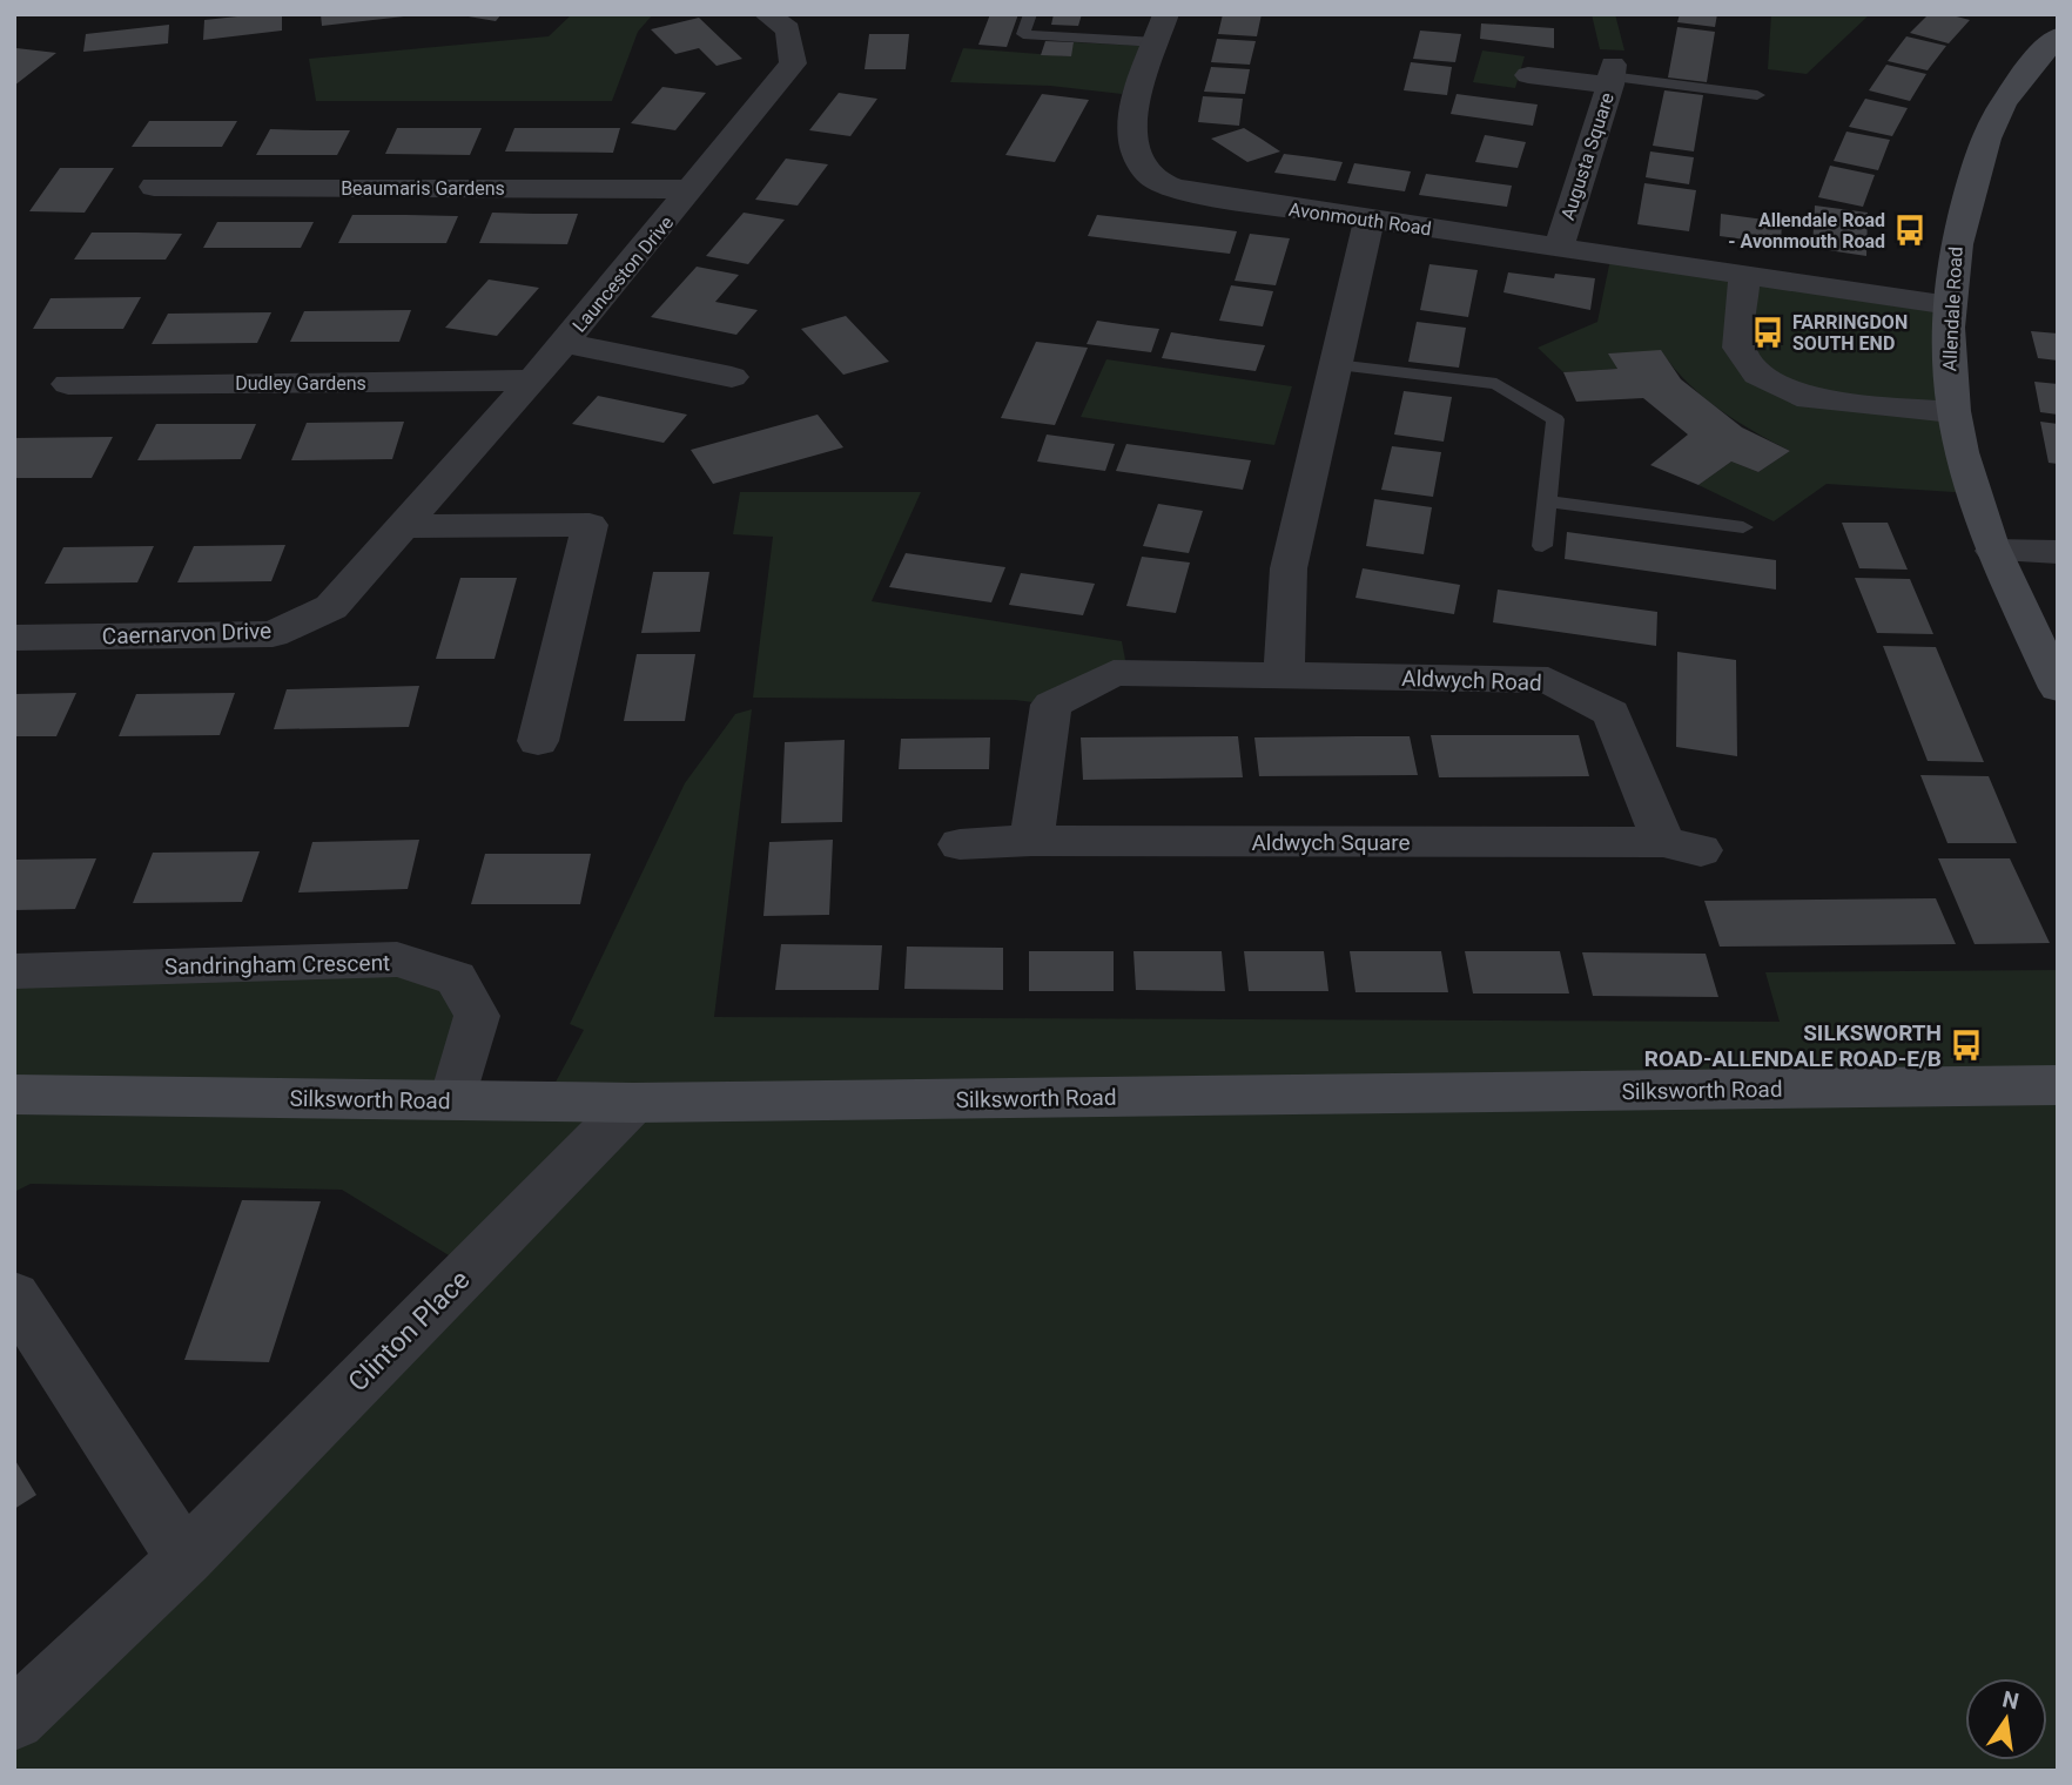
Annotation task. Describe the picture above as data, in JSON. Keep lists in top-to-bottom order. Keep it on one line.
{"streets":{"street":["Augusta Square","Beaumaris Gardens","Avonmouth Road","Launceston Drive","Allendale Road","Dudley Gardens","Caernarvon Drive","Aldwych Road","Aldwych Square","Sandringham Crescent","Silksworth Road","Clinton Place"]},"crossings":[["Augusta Square","Avonmouth Road"],["Beaumaris Gardens","Launceston Drive"],["Avonmouth Road","Allendale Road"],["Launceston Drive","Dudley Gardens"],["Launceston Drive","Caernarvon Drive"],["Aldwych Road","Aldwych Square"],["Sandringham Crescent","Silksworth Road"],["Silksworth Road","Clinton Place"]],"places":{"bus stop":["Allendale Road - Avonmouth Road","FARRINGDON SOUTH END","SILKSWORTH ROAD-ALLENDALE ROAD-E/B"]},"north":"top"}
